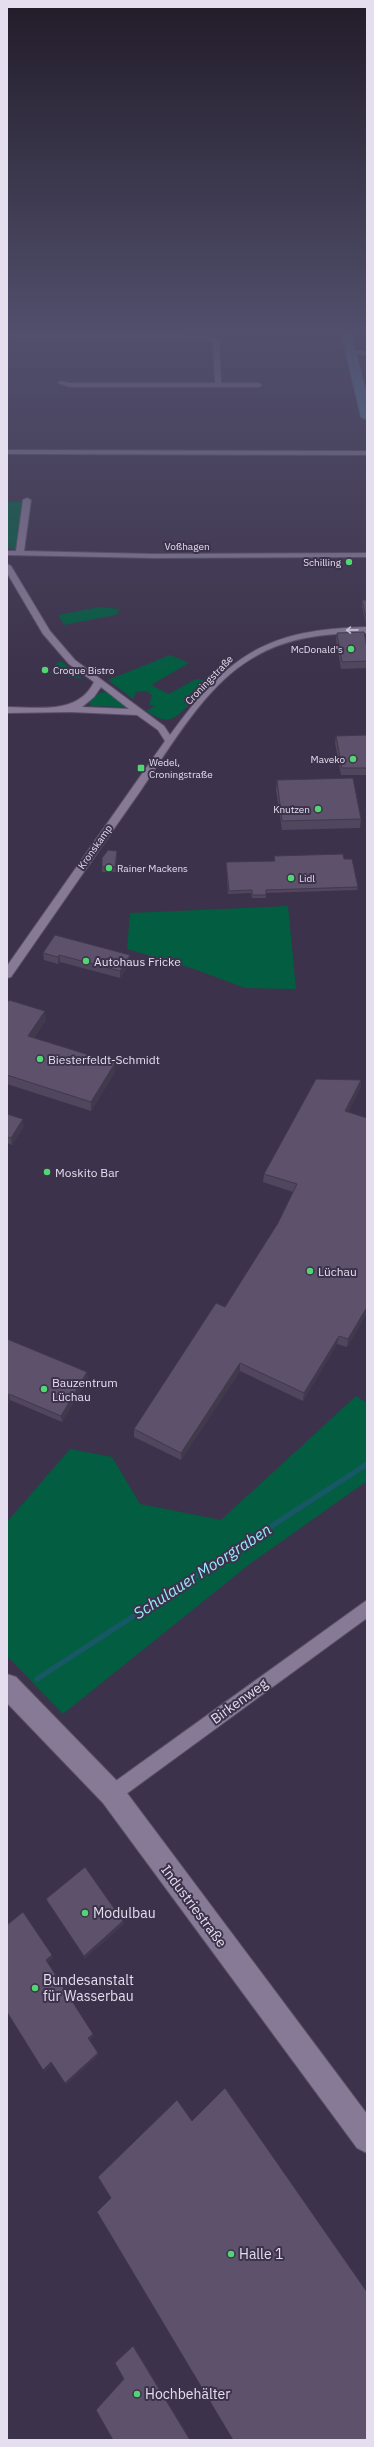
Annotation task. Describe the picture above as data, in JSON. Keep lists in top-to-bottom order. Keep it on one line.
{"streets":{"street":["Voßhagen","Croningstraße","Kronskamp","Birkenweg","Industriestraße"]},"crossings":[["Croningstraße","Kronskamp"],["Birkenweg","Industriestraße"]],"one_way":["Croningstraße"],"water":["Schulauer Moorgraben"],"places":{"other":["Schilling","McDonald's","Croque Bistro","Maveko","Knutzen","Rainer Mackens","Lidl","Autohaus Fricke","Biesterfeldt-Schmidt","Moskito Bar","Lüchau","Bauzentrum Lüchau","Modulbau","Bundesanstalt für Wasserbau","Halle 1","Hochbehälter"],"transit":["Wedel, Croningstraße"]}}
